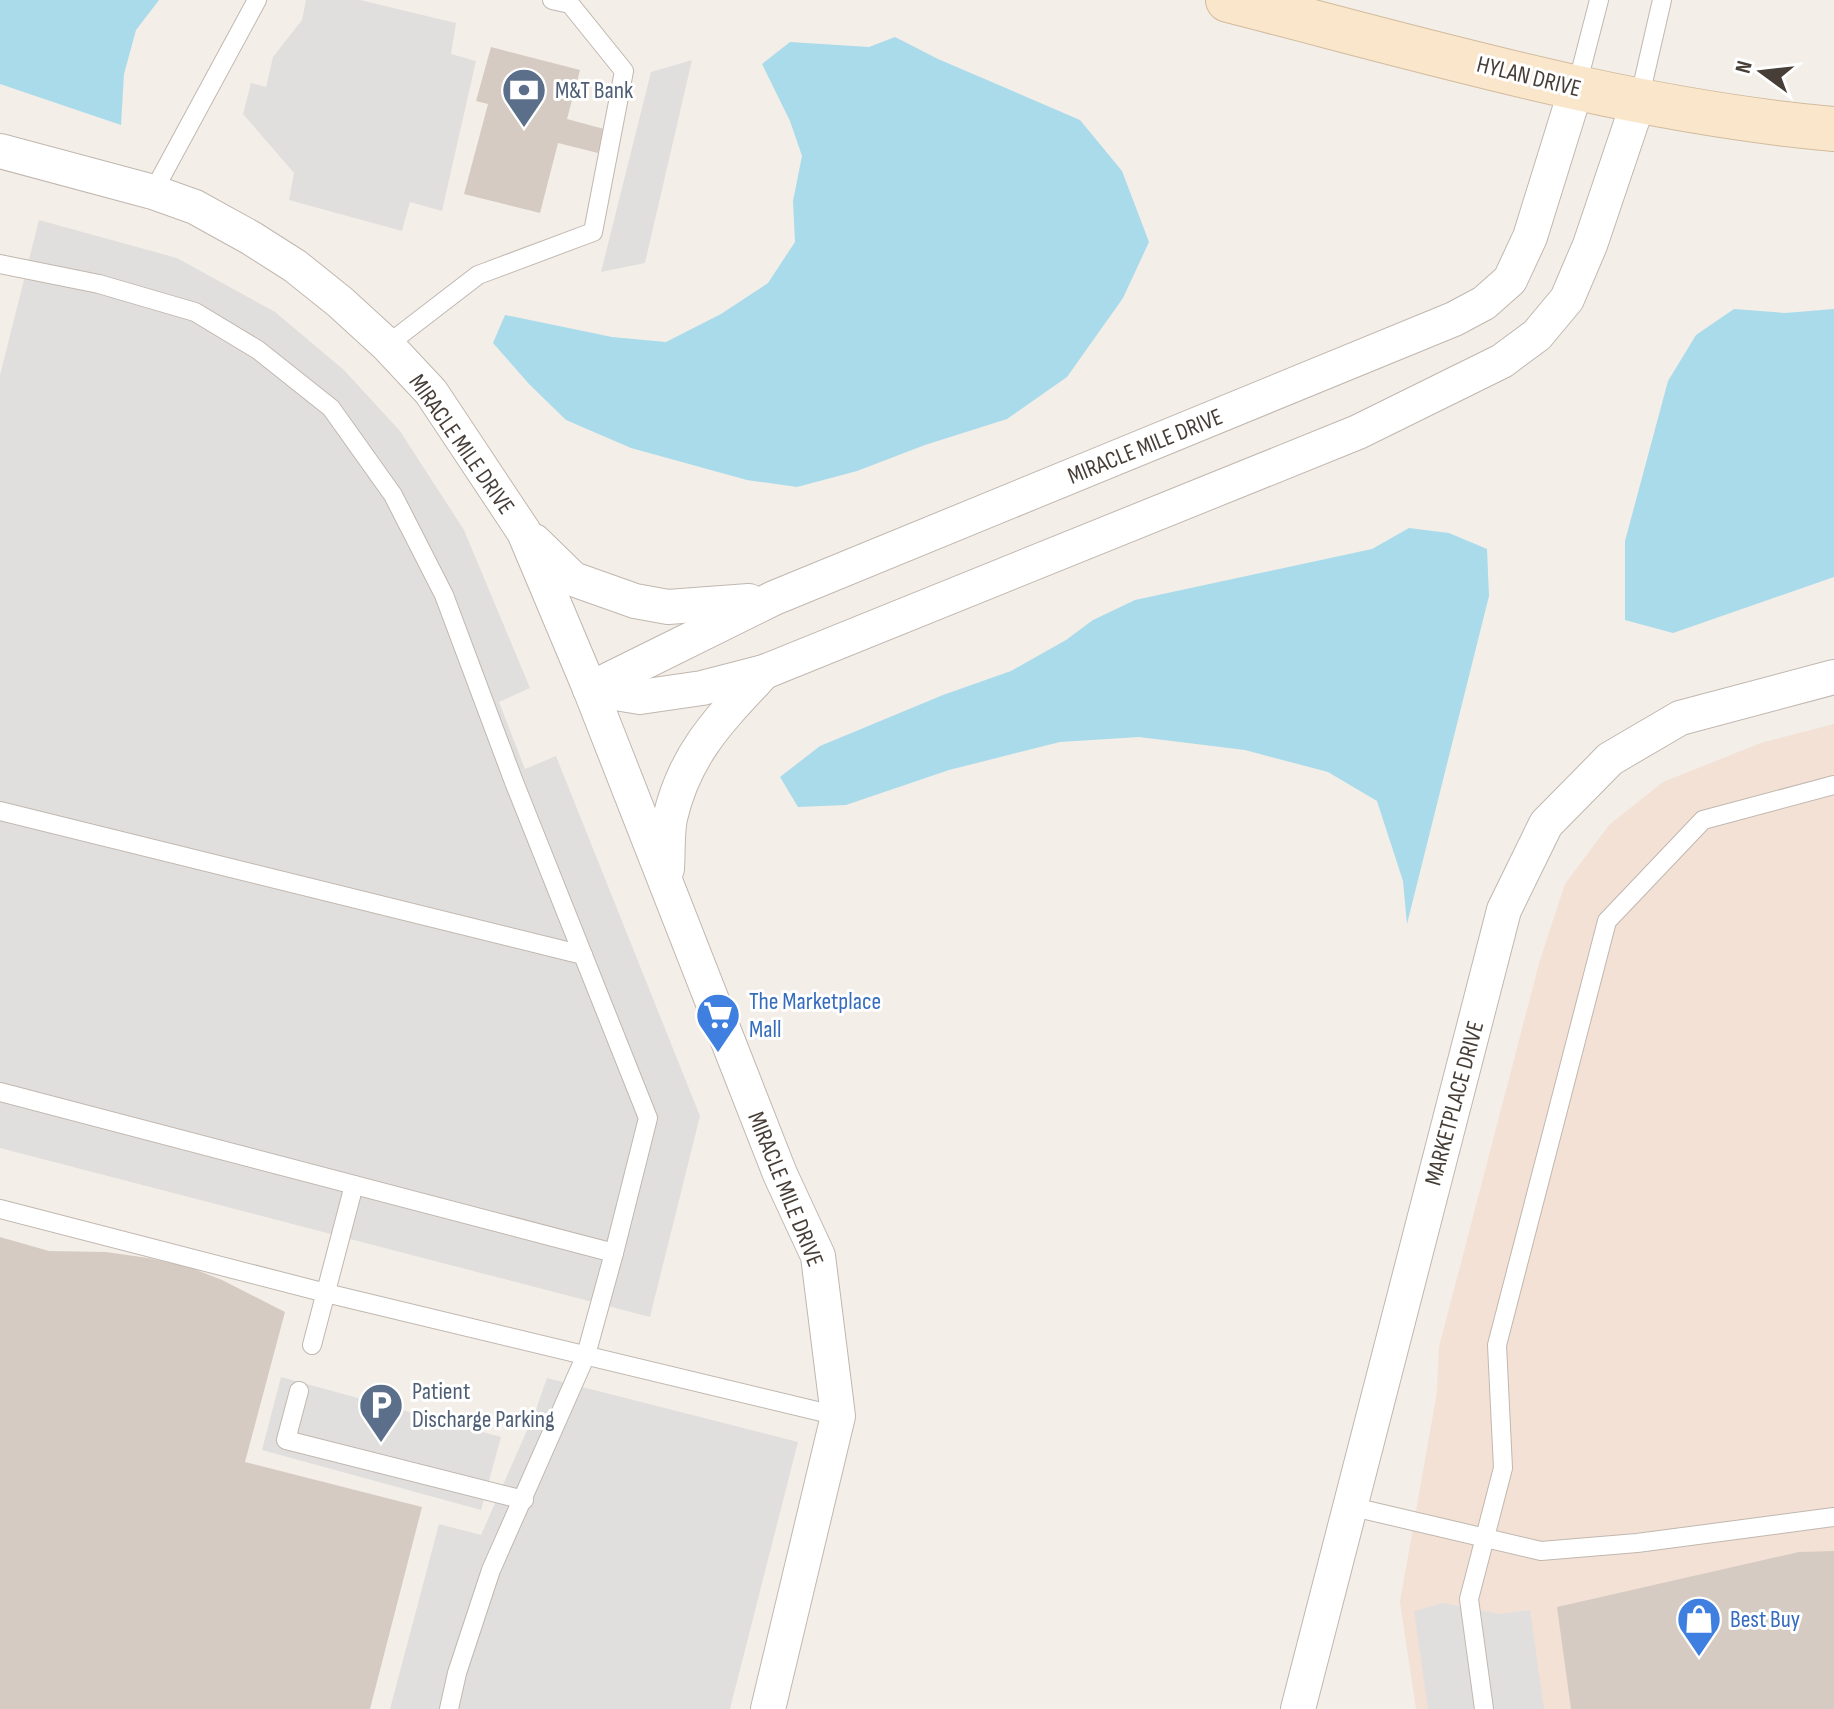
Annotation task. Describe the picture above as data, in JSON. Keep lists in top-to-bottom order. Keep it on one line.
{"streets":{"main road":["HYLAN DRIVE"],"street":["MIRACLE MILE DRIVE","MARKETPLACE DRIVE"]},"crossings":[["HYLAN DRIVE","MIRACLE MILE DRIVE"]],"places":{"bank":["M&T Bank"],"supermarket":["The Marketplace Mall"],"parking":["Patient Discharge Parking"],"shop":["Best Buy"]},"north":"left"}
